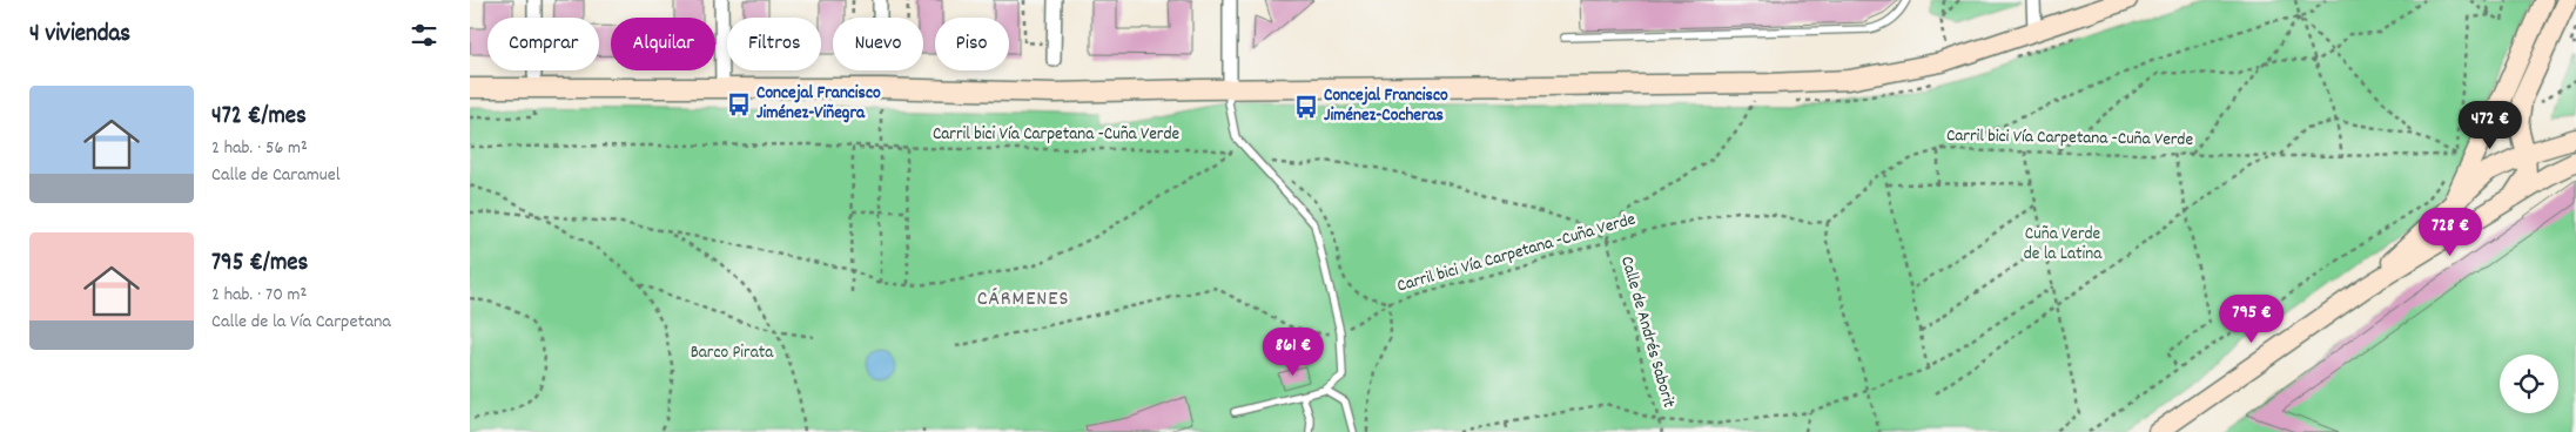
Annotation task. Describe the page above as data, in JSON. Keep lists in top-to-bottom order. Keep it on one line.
{"streets":{"path":["Carril bici Vía Carpetana -Cuña Verde","Calle de Andrés Saborit"]},"crossings":[["Carril bici Vía Carpetana -Cuña Verde","Calle de Andrés Saborit"]],"districts":["CÁRMENES"],"parks":["Cuña Verde de la Latina","Barco Pirata"],"places":{"bus stop":["Concejal Francisco Jiménez-Viñegra","Concejal Francisco Jiménez-Cocheras"]},"page":{"heading":"4 viviendas","chip":["Comprar","Alquilar","Filtros","Nuevo","Piso"],"list":[{"name":"472 €/mes","note":"2 hab. · 56 m² · Calle de Caramuel"},{"name":"795 €/mes","note":"2 hab. · 70 m² · Calle de la Vía Carpetana"}],"price":["472 €","728 €","795 €","861 €"]}}
